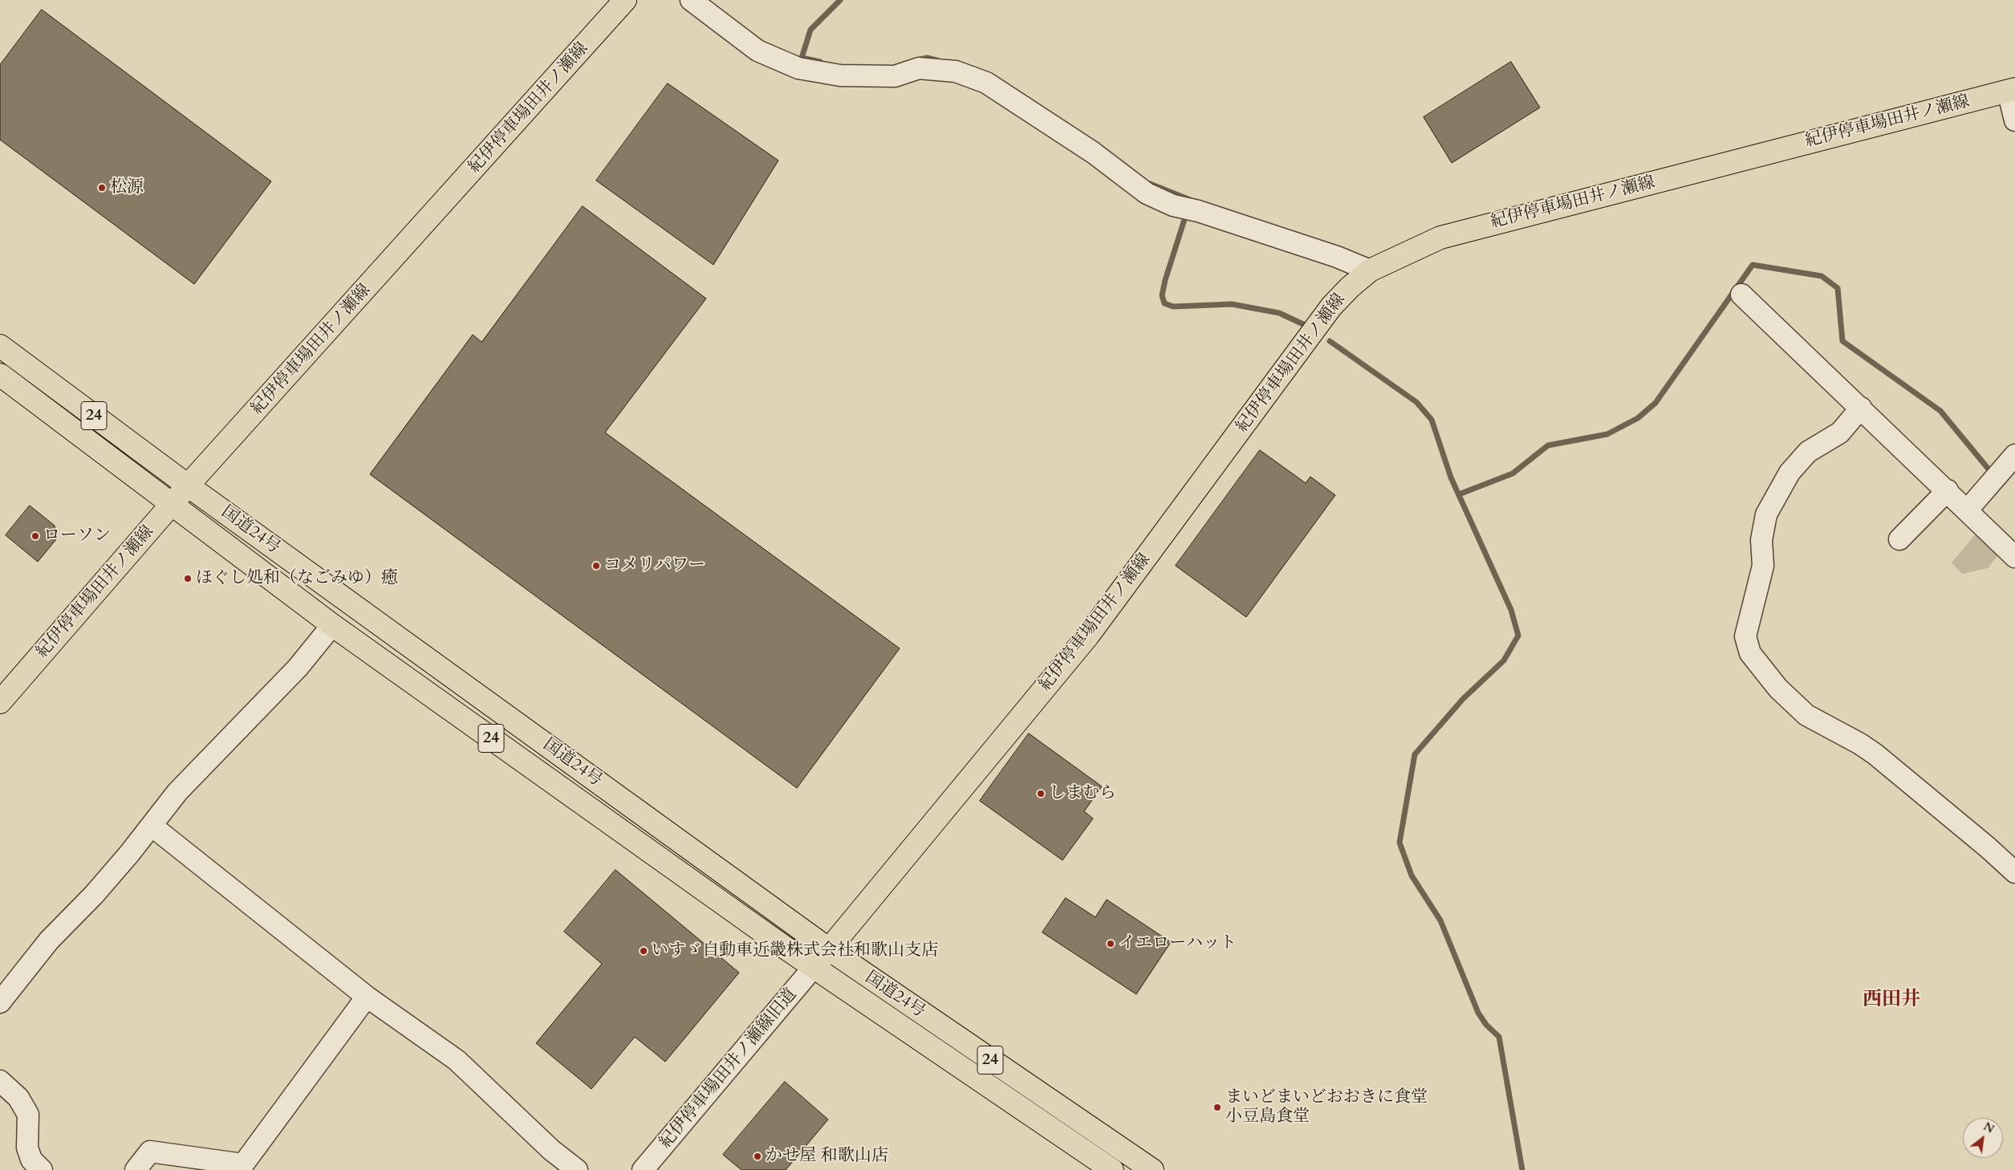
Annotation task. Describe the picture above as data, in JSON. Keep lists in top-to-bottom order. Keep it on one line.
{"streets":{"main road":["紀伊停車場田井ノ瀬線","24","国道24号"],"street":["紀伊停車場田井ノ瀬線旧道"]},"crossings":[["紀伊停車場田井ノ瀬線","国道24号"],["紀伊停車場田井ノ瀬線","紀伊停車場田井ノ瀬線旧道"],["国道24号","紀伊停車場田井ノ瀬線旧道"]],"districts":["西田井"],"places":["松源","ローソン","コメリパワー","ほぐし処和（なごみゆ）癒","しまむら","イエローハット","いすゞ自動車近畿株式会社和歌山支店","まいどまいどおおきに食堂 小豆島食堂","かせ屋 和歌山店"],"north":"top right"}
